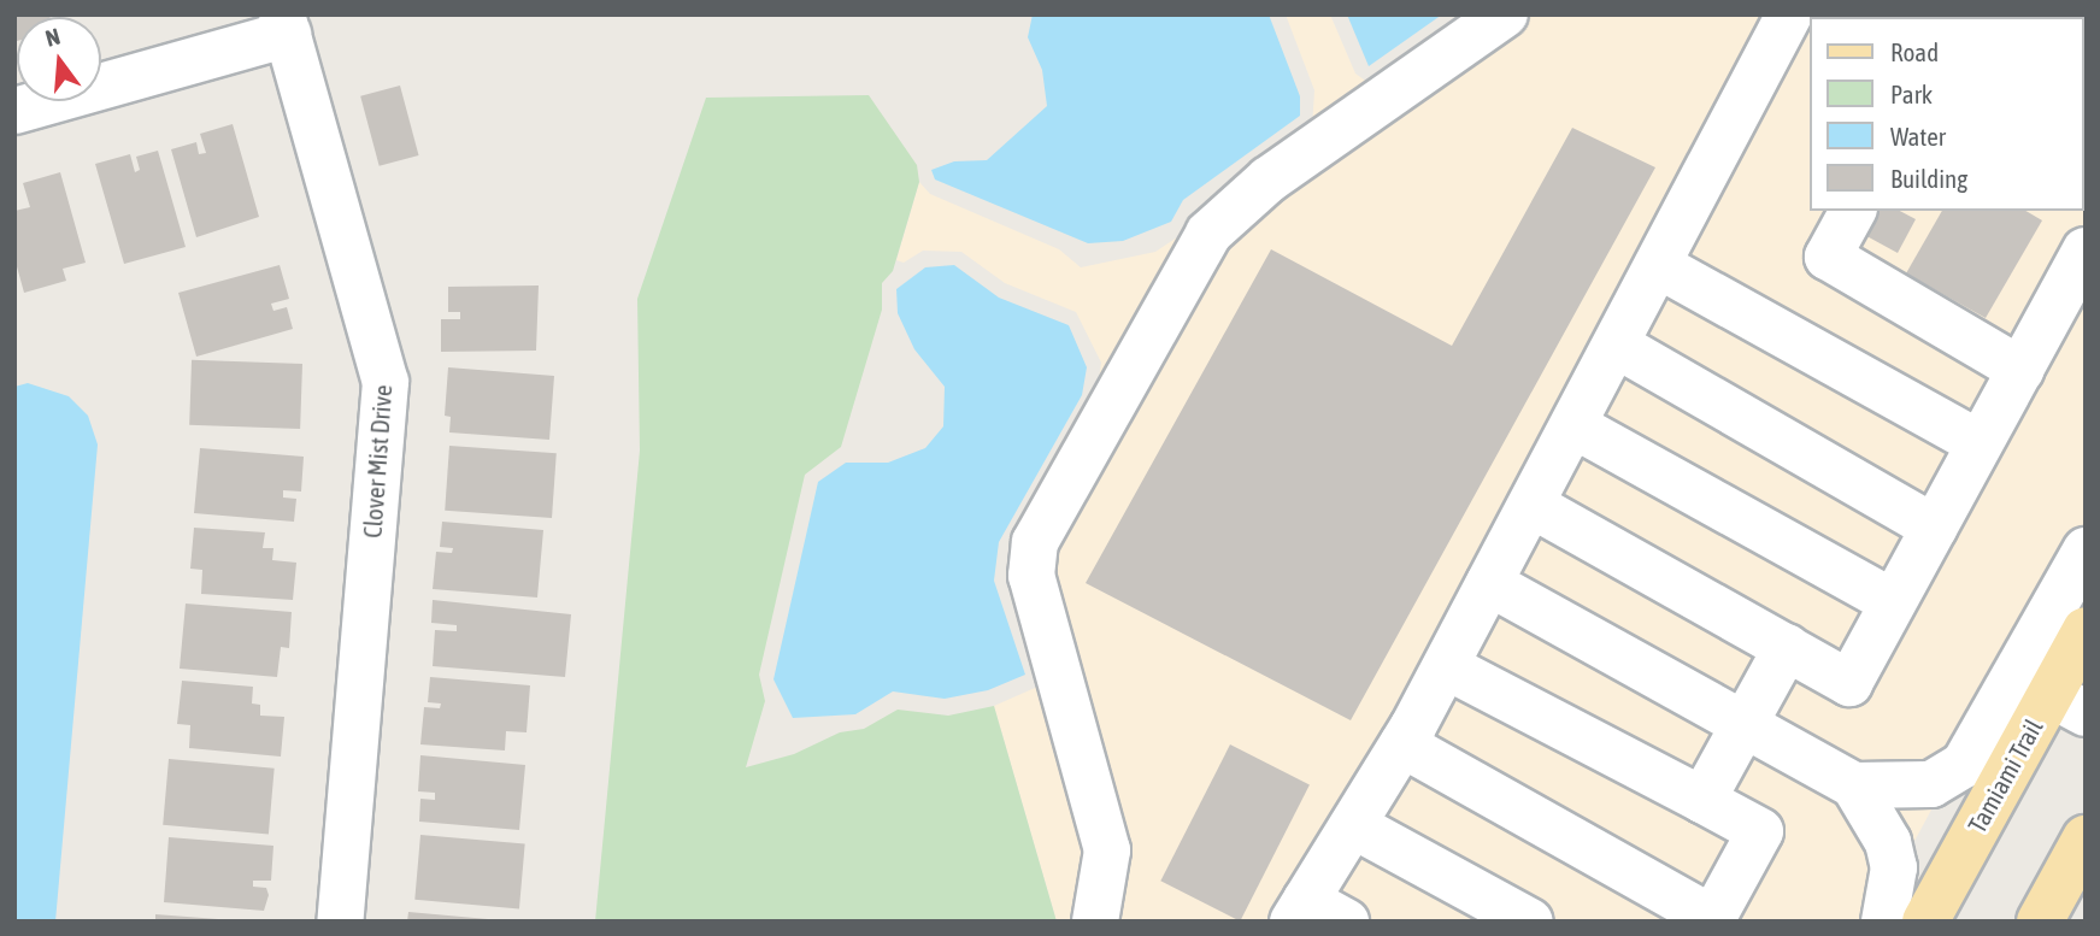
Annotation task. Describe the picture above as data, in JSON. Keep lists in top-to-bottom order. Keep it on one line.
{"streets":{"main road":["Tamiami Trail"],"street":["Clover Mist Drive"]},"legend":["Road","Park","Water","Building"],"north":"top"}
